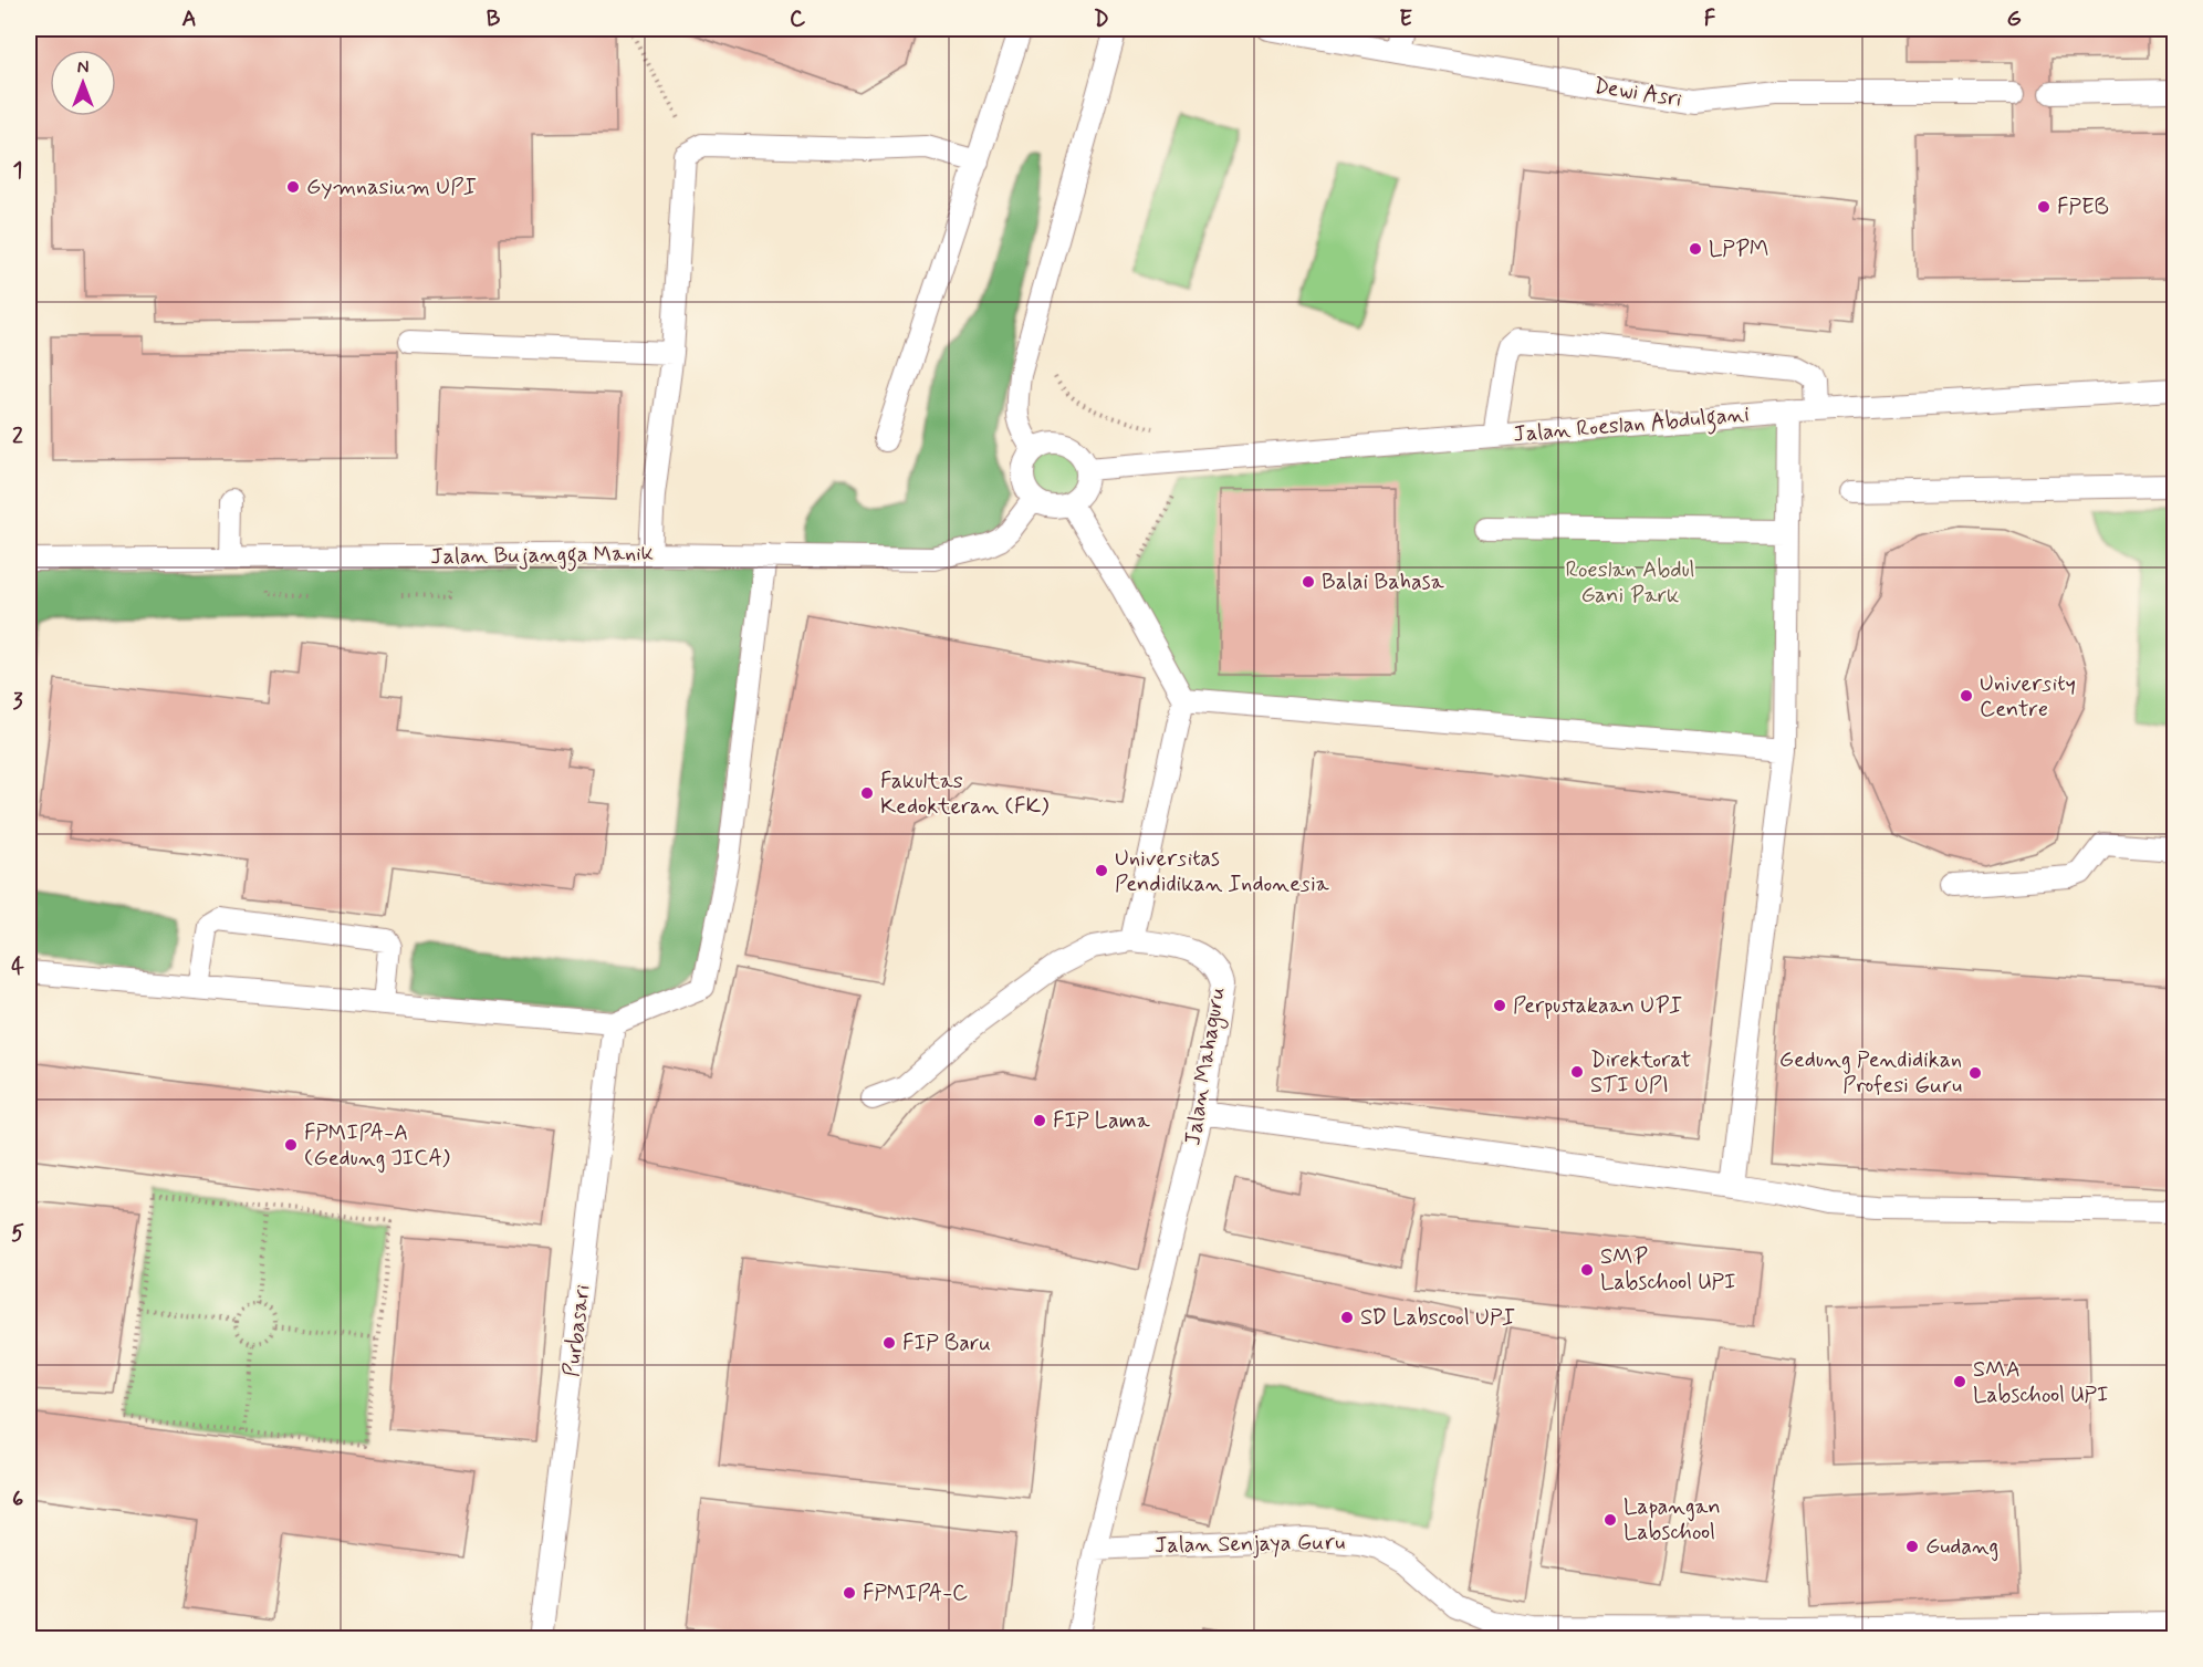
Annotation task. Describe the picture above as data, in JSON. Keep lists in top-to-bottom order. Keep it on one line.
{"streets":{"lane":["Dewi Asri","Jalan Roeslan Abdulgani","Jalan Bujangga Manik","Jalan Mahaguru","Purbasari","Jalan Senjaya Guru"]},"crossings":[["Jalan Roeslan Abdulgani","Jalan Bujangga Manik"],["Jalan Mahaguru","Jalan Senjaya Guru"]],"parks":["Roeslan Abdul Gani Park"],"places":["Gymnasium UPI","FPEB","LPPM","Balai Bahasa","University Centre","Fakultas Kedokteran (FK)","Universitas Pendidikan Indonesia","Perpustakaan UPI","Direktorat STI UPI","Gedung Pendidikan Profesi Guru","FIP Lama","FPMIPA-A (Gedung JICA)","SMP Labschool UPI","SD Labscool UPI","FIP Baru","SMA Labschool UPI","Lapangan Labschool","Gudang","FPMIPA-C"],"north":"top","grid":{"columns":["A","B","C","D","E","F","G"],"rows":["1","2","3","4","5","6"]}}
